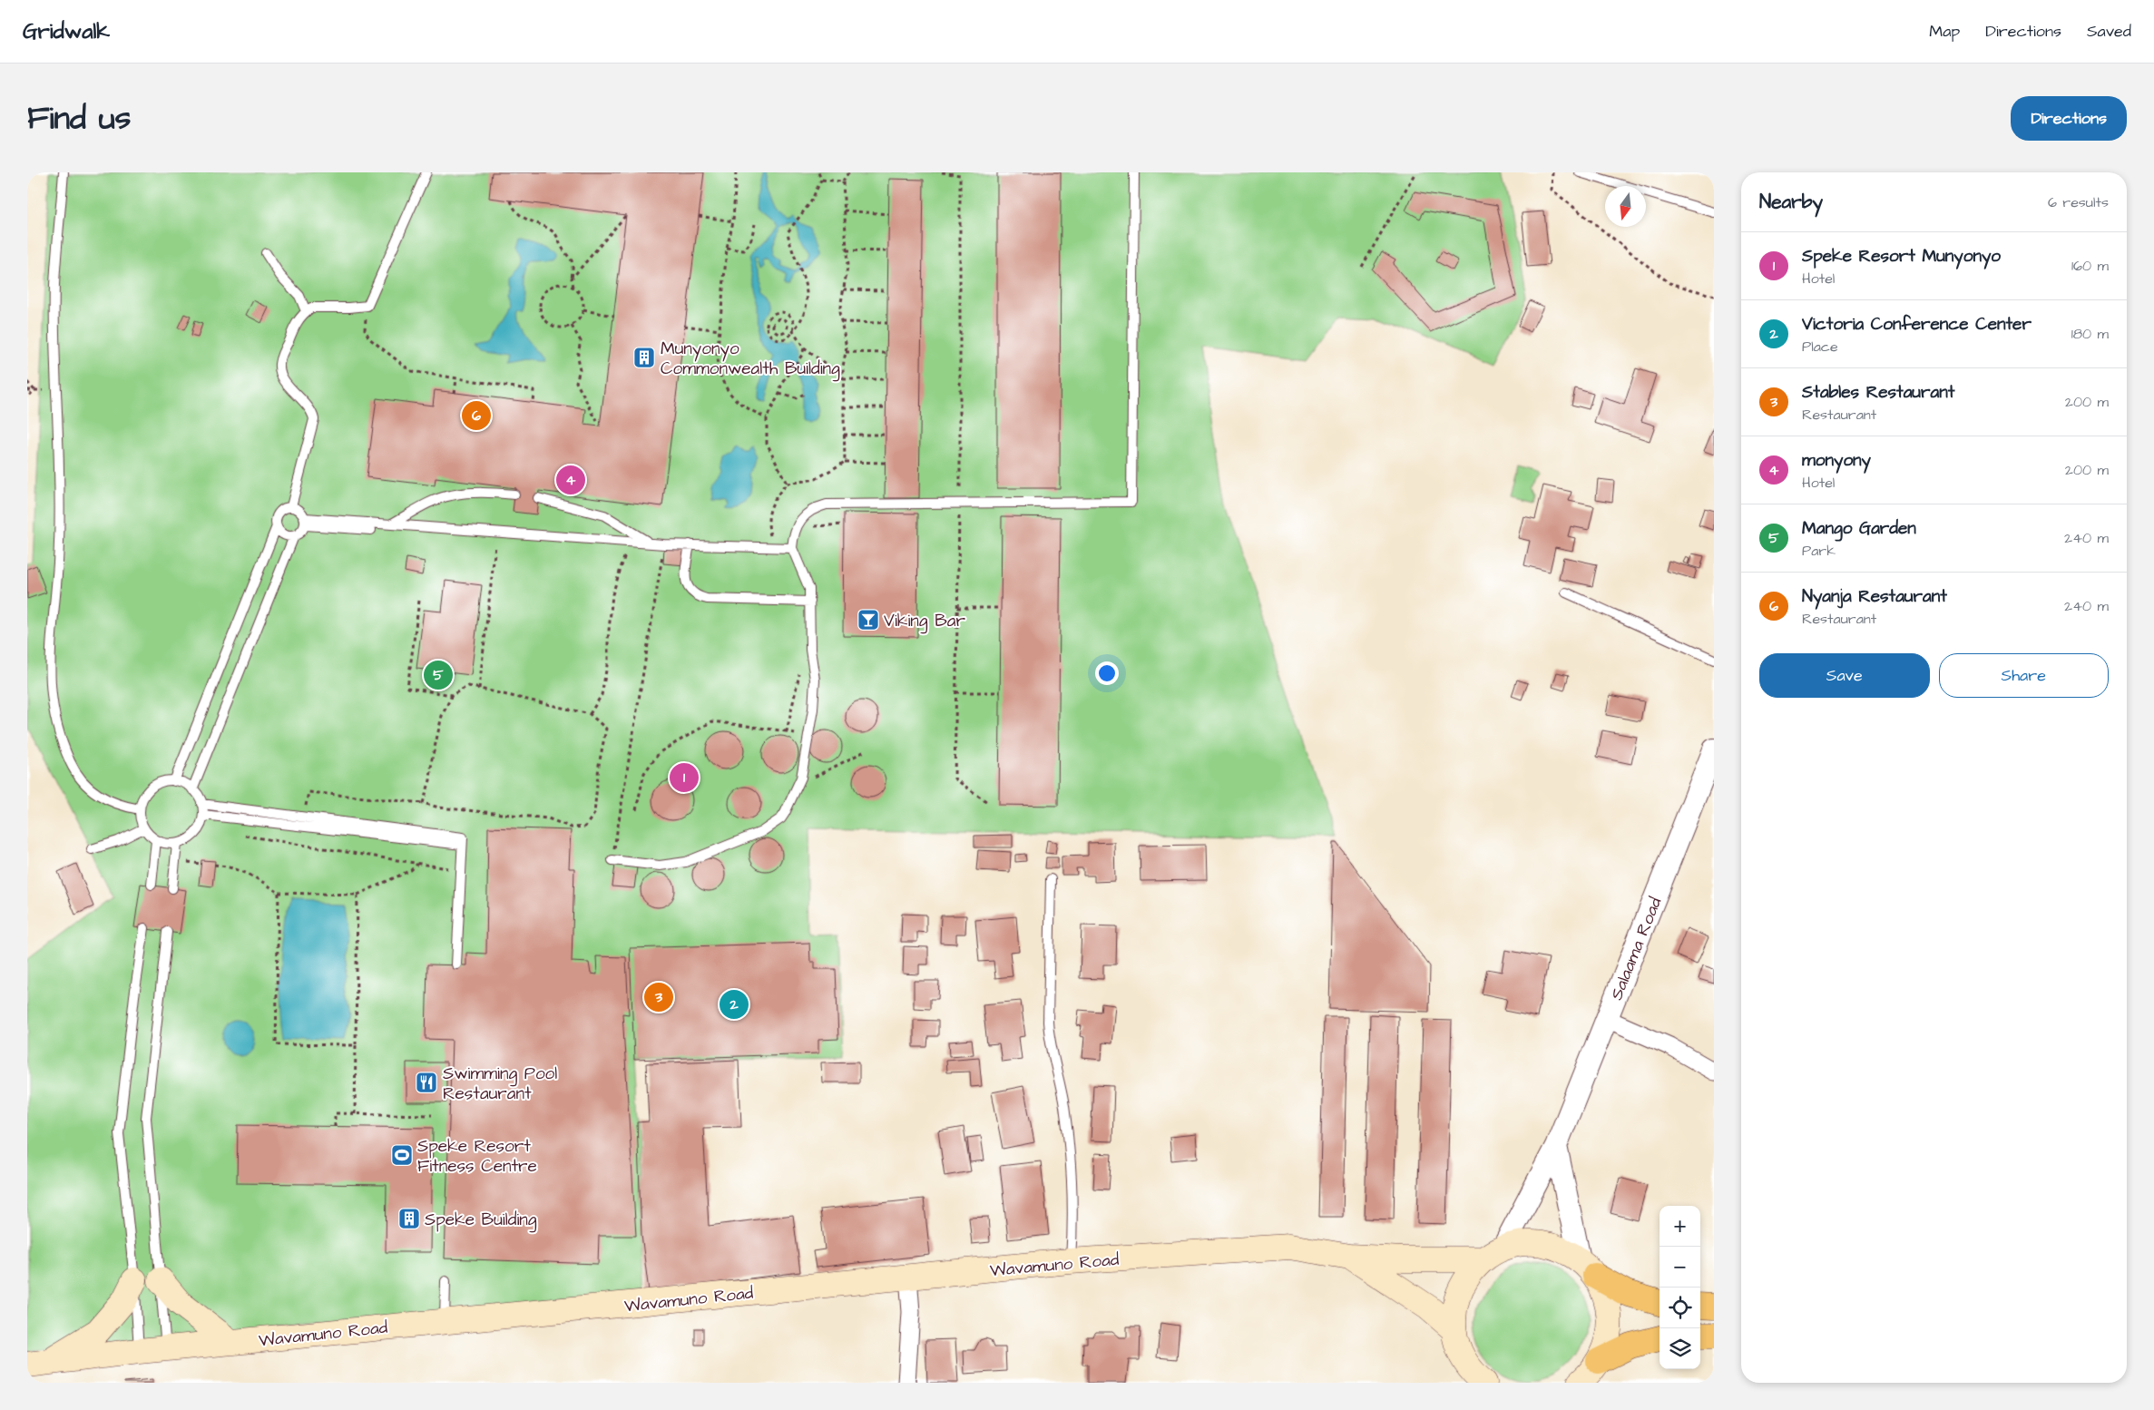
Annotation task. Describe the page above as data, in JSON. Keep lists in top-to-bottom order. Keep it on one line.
{"streets":{"main road":["Wavamuno Road"],"street":["Salaama Road"]},"crossings":[["Salaama Road","Wavamuno Road"]],"places":{"building":["Munyonyo Commonwealth Building","Speke Building"],"bar":["Viking Bar"],"restaurant":["Swimming Pool Restaurant"],"sports":["Speke Resort Fitness Centre"]},"north":"bottom","page":{"header":"Gridwalk","nav":["Map","Directions","Saved"],"title":"Find us","buttons":["Directions",["Save","Share"]],"heading":["Nearby","6 results"],"list":[{"mark":"1","name":"Speke Resort Munyonyo","note":"Hotel","value":"160 m"},{"mark":"2","name":"Victoria Conference Center","note":"Place","value":"180 m"},{"mark":"3","name":"Stables Restaurant","note":"Restaurant","value":"200 m"},{"mark":"4","name":"monyony","note":"Hotel","value":"200 m"},{"mark":"5","name":"Mango Garden","note":"Park","value":"240 m"},{"mark":"6","name":"Nyanja Restaurant","note":"Restaurant","value":"240 m"}],"pins":["6","4","5","1","3","2"],"map_buttons":["+","−"]}}
